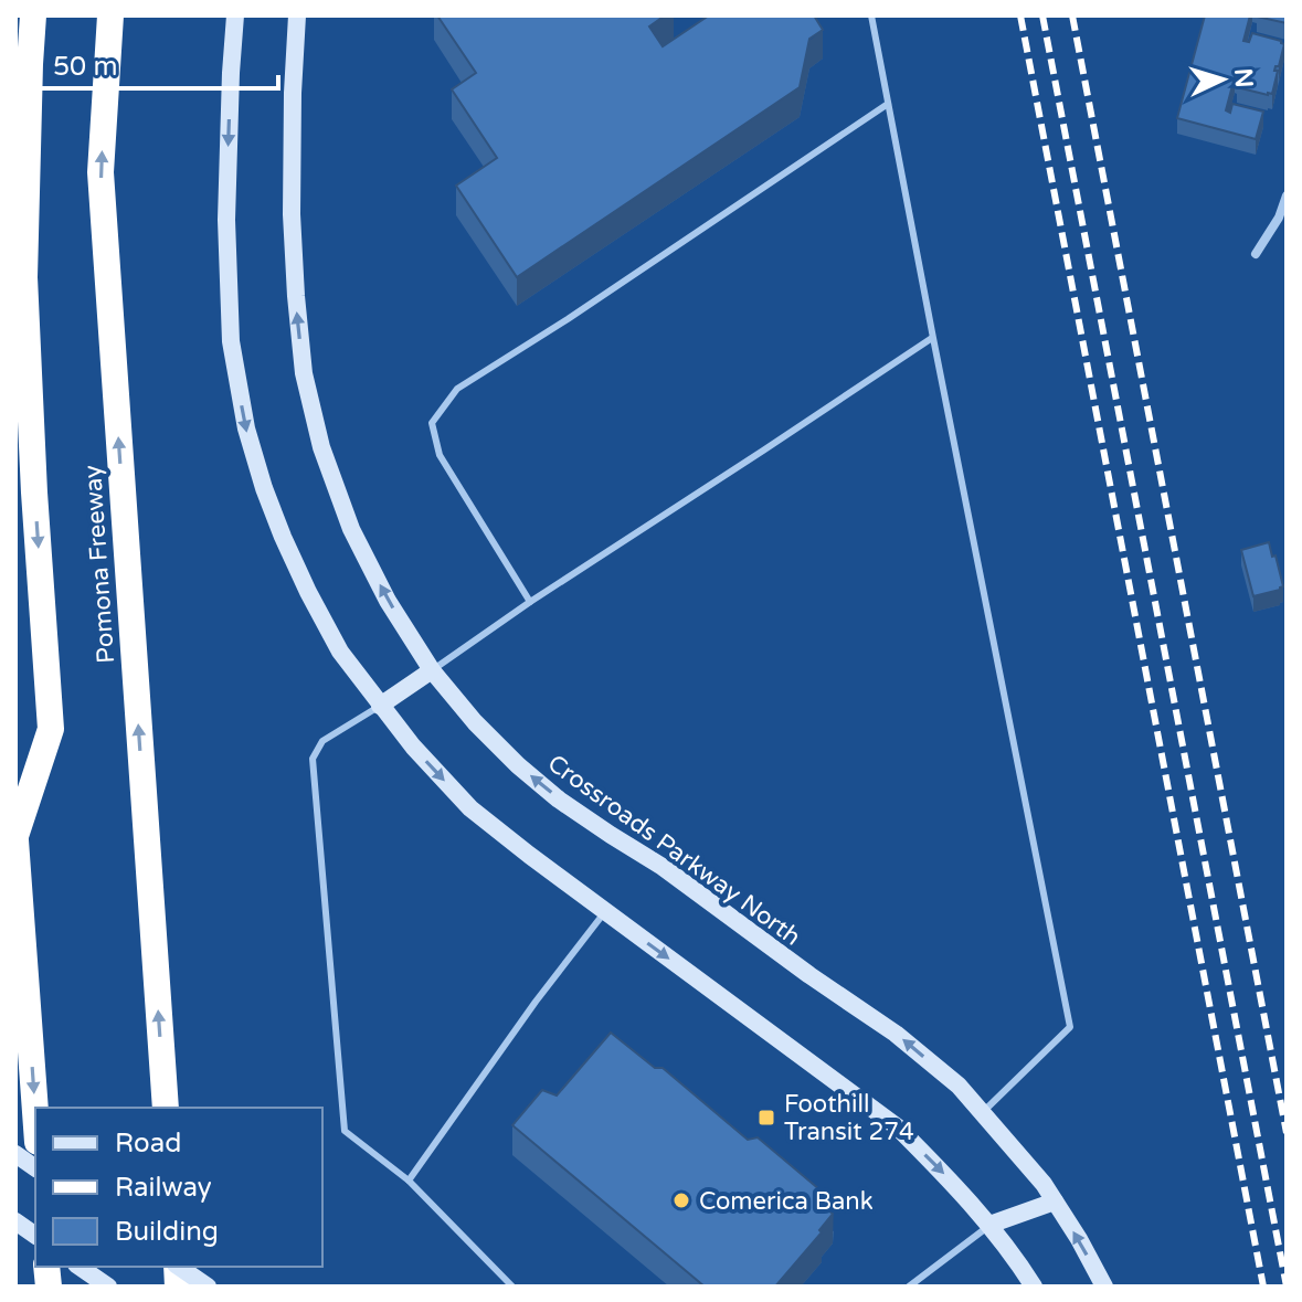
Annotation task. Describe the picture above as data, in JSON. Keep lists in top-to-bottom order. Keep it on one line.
{"streets":{"highway":["Pomona Freeway"],"street":["Crossroads Parkway North"]},"places":{"transit":["Foothill Transit 274"],"other":["Comerica Bank"]},"legend":["Road","Railway","Building"],"scale_bar":"50 m","north":"right"}
